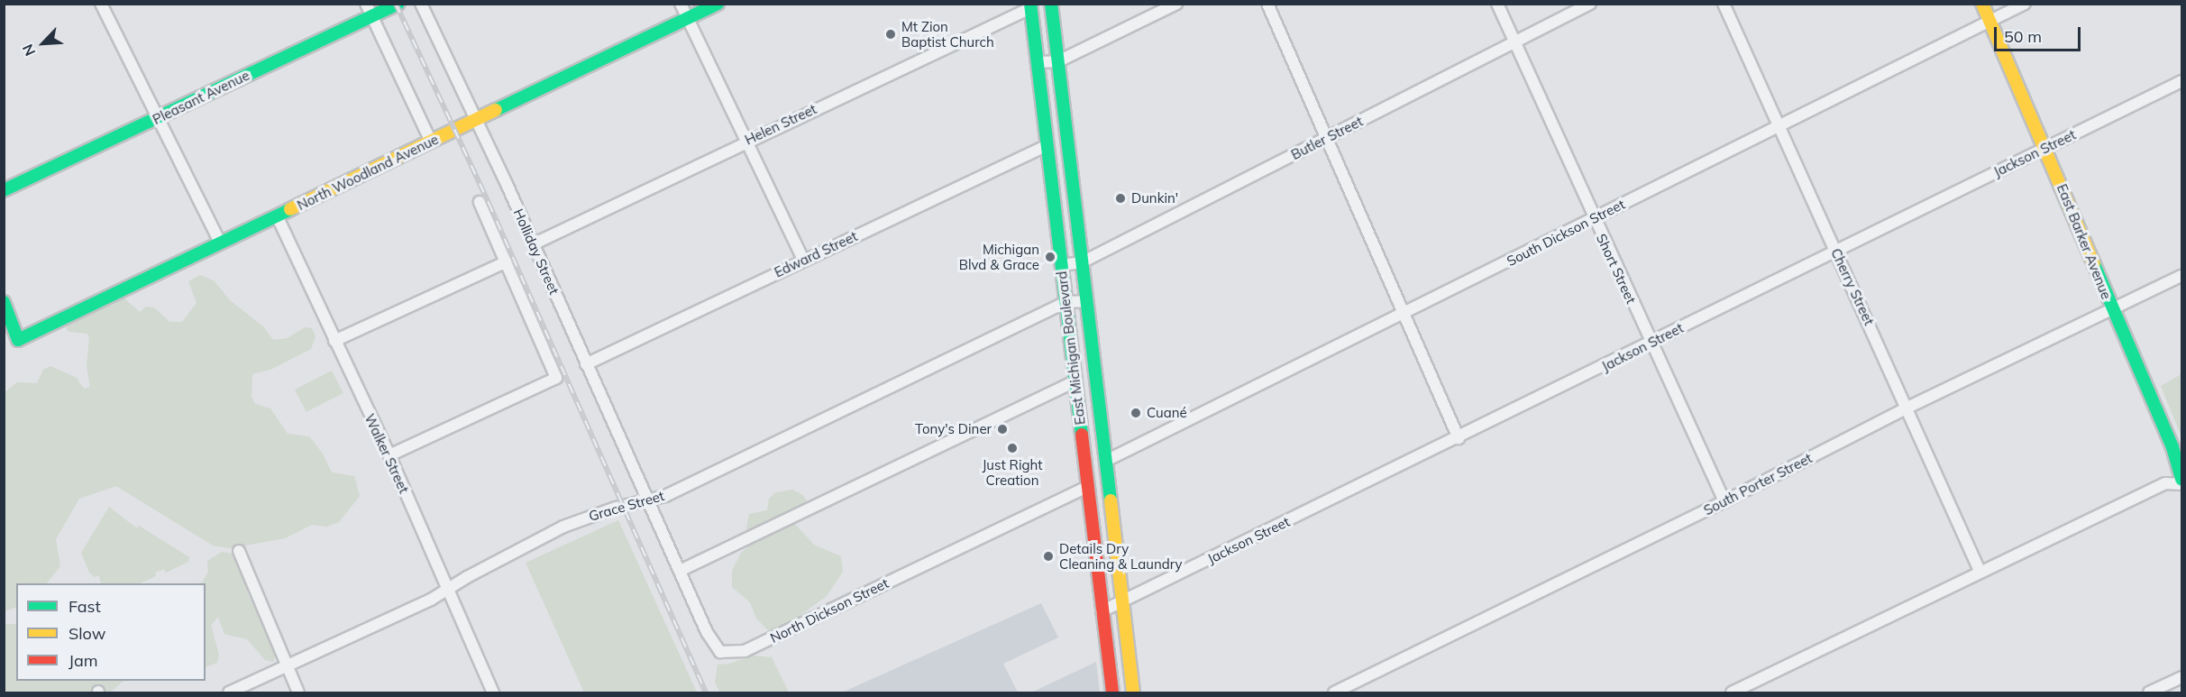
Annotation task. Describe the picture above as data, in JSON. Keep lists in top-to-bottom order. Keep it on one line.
{"streets":{"street":["Pleasant Avenue","Helen Street","Butler Street","Jackson Street","North Woodland Avenue","South Dickson Street","East Barker Avenue","Holliday Street","Edward Street","Short Street","Cherry Street","East Michigan Boulevard","Walker Street","South Porter Street","Grace Street","North Dickson Street"]},"crossings":[["Helen Street","Holliday Street"],["Helen Street","East Michigan Boulevard"],["Butler Street","Short Street"],["Butler Street","East Michigan Boulevard"],["Jackson Street","East Barker Avenue"],["Jackson Street","Short Street"],["Jackson Street","Cherry Street"],["Jackson Street","East Michigan Boulevard"],["North Woodland Avenue","Holliday Street"],["North Woodland Avenue","Walker Street"],["South Dickson Street","East Barker Avenue"],["South Dickson Street","Short Street"],["South Dickson Street","Cherry Street"],["South Dickson Street","East Michigan Boulevard"],["East Barker Avenue","South Porter Street"],["Holliday Street","Edward Street"],["Holliday Street","Grace Street"],["Holliday Street","North Dickson Street"],["Edward Street","East Michigan Boulevard"],["Short Street","South Porter Street"],["Cherry Street","South Porter Street"],["East Michigan Boulevard","Grace Street"],["East Michigan Boulevard","North Dickson Street"],["Walker Street","Grace Street"],["Grace Street","North Dickson Street"]],"places":["Mt Zion Baptist Church","Dunkin'","Michigan Blvd & Grace","Cuané","Tony's Diner","Just Right Creation","Details Dry Cleaning & Laundry"],"legend":["Fast","Slow","Jam"],"scale_bar":"50 m","north":"bottom left"}
